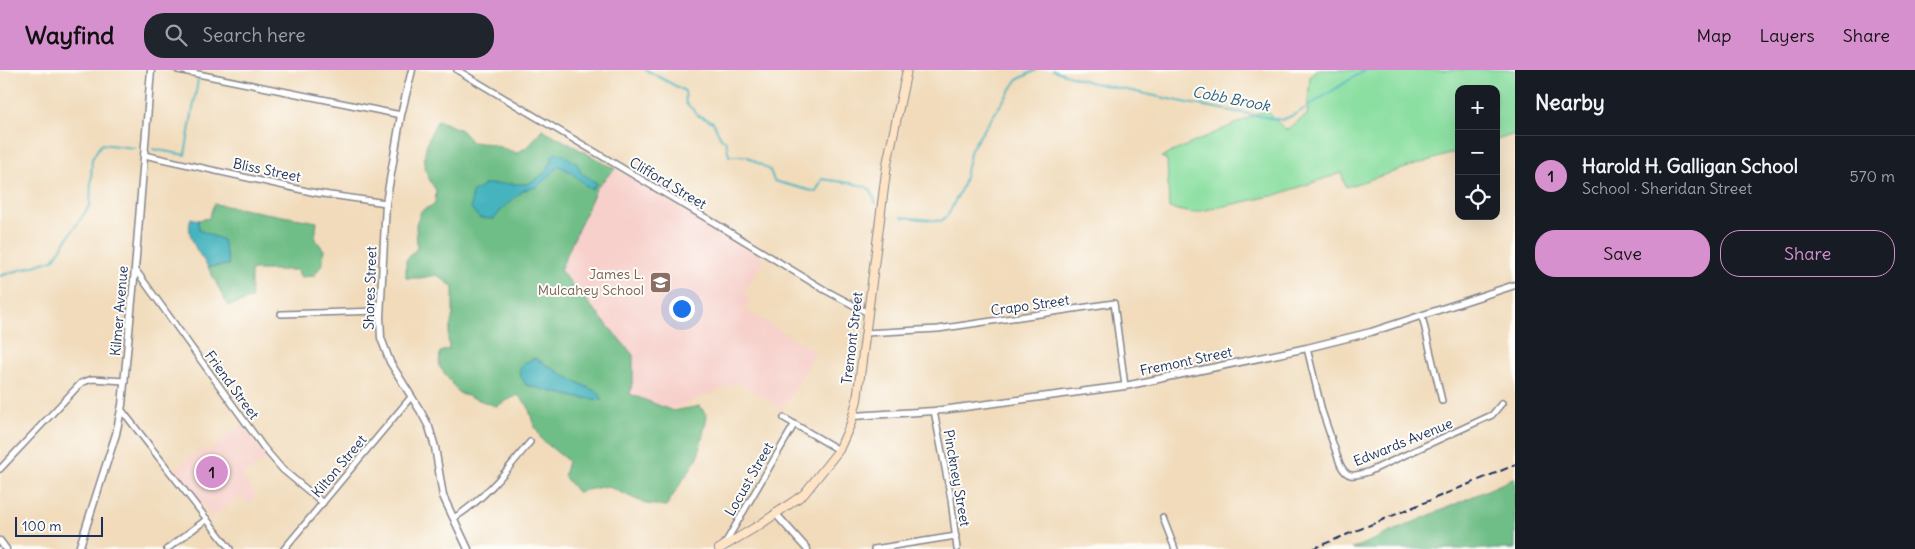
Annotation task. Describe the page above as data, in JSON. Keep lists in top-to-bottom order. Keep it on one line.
{"streets":{"main road":["Tremont Street"],"street":["Bliss Street","Clifford Street","Shores Street","Crapo Street","Kilmer Avenue","Fremont Street","Friend Street","Edwards Avenue","Kilton Street","Pinckney Street","Locust Street"]},"crossings":[["Bliss Street","Shores Street"],["Bliss Street","Kilmer Avenue"],["Clifford Street","Tremont Street"],["Shores Street","Kilton Street"],["Crapo Street","Tremont Street"],["Crapo Street","Fremont Street"],["Kilmer Avenue","Friend Street"],["Tremont Street","Fremont Street"],["Tremont Street","Locust Street"],["Fremont Street","Edwards Avenue"],["Fremont Street","Pinckney Street"],["Friend Street","Kilton Street"]],"water":["Cobb Brook"],"places":{"school or university":["James L. Mulcahey School"]},"scale_bar":"100 m","page":{"header":"Wayfind","search":"Search here","nav":["Map","Layers","Share"],"heading":"Nearby","map_buttons":["+","−"],"list":[{"mark":"1","name":"Harold H. Galligan School","note":"School · Sheridan Street","value":"570 m"}],"buttons":["Save","Share"],"pins":"1","scale":"100 m"}}
